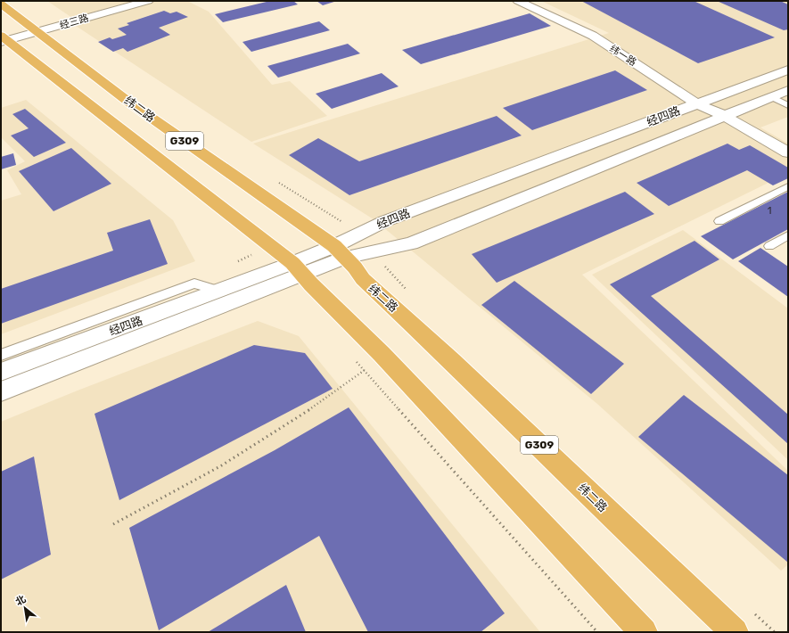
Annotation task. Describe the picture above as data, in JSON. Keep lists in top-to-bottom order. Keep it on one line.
{"streets":{"highway":["纬二路","G309"],"main road":["经三路","纬一路","经四路"]},"crossings":[["经三路","纬二路"],["经三路","G309"],["纬一路","经四路"],["纬二路","经四路"],["经四路","G309"]],"house_numbers":["1"],"north":"top left"}
